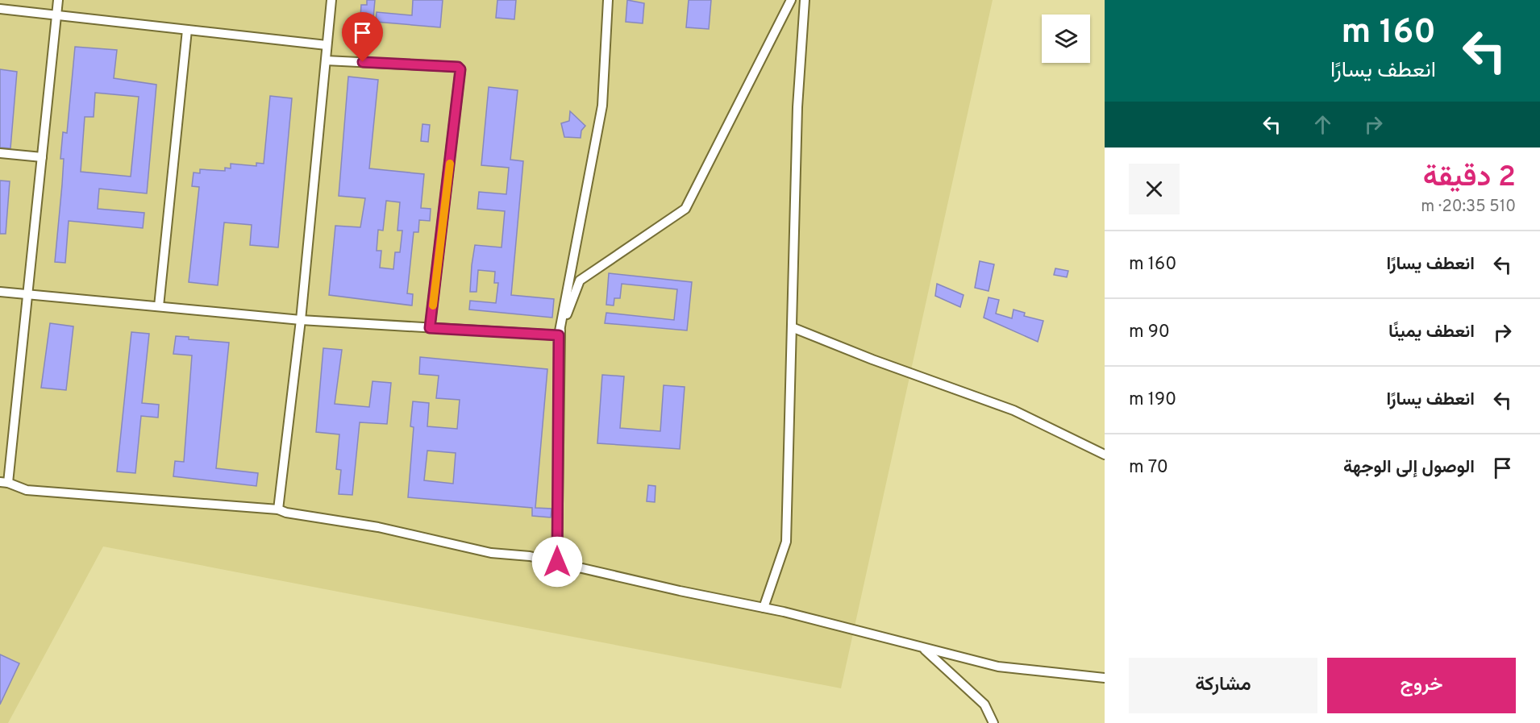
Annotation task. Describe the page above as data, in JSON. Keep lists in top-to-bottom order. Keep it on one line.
{"page":{"turn":["160 m","انعطف يسارًا"],"heading":["2 دقيقة","510 m · 20:35"],"list":[{"name":"انعطف يسارًا","value":"160 m"},{"name":"انعطف يمينًا","value":"90 m"},{"name":"انعطف يسارًا","value":"190 m"},{"name":"الوصول إلى الوجهة","value":"70 m"}],"buttons":["خروج","مشاركة"]}}
